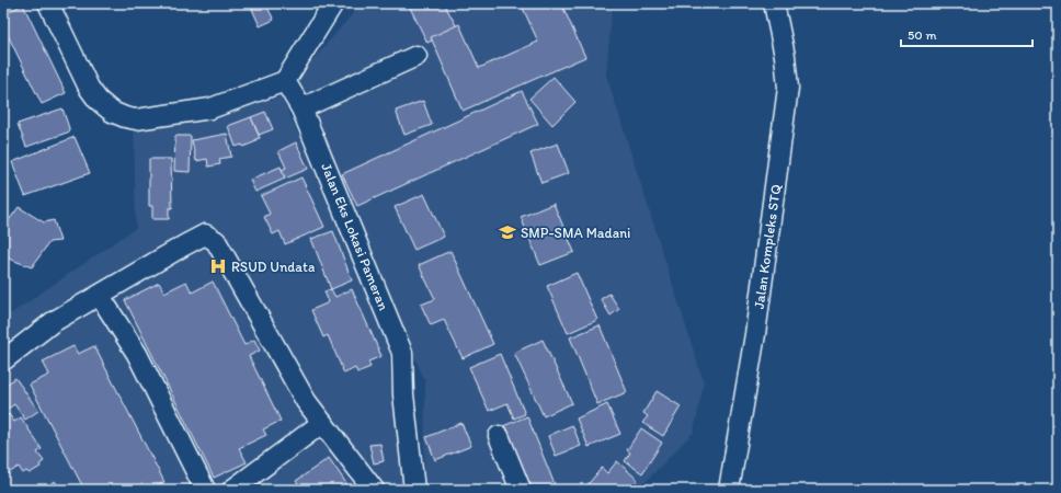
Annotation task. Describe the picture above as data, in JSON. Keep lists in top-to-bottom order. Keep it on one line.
{"streets":{"street":["Jalan Eks Lokasi Pameran","Jalan Kompleks STQ"]},"places":{"school or university":["SMP-SMA Madani"],"hospital":["RSUD Undata"]},"scale_bar":"50 m"}
